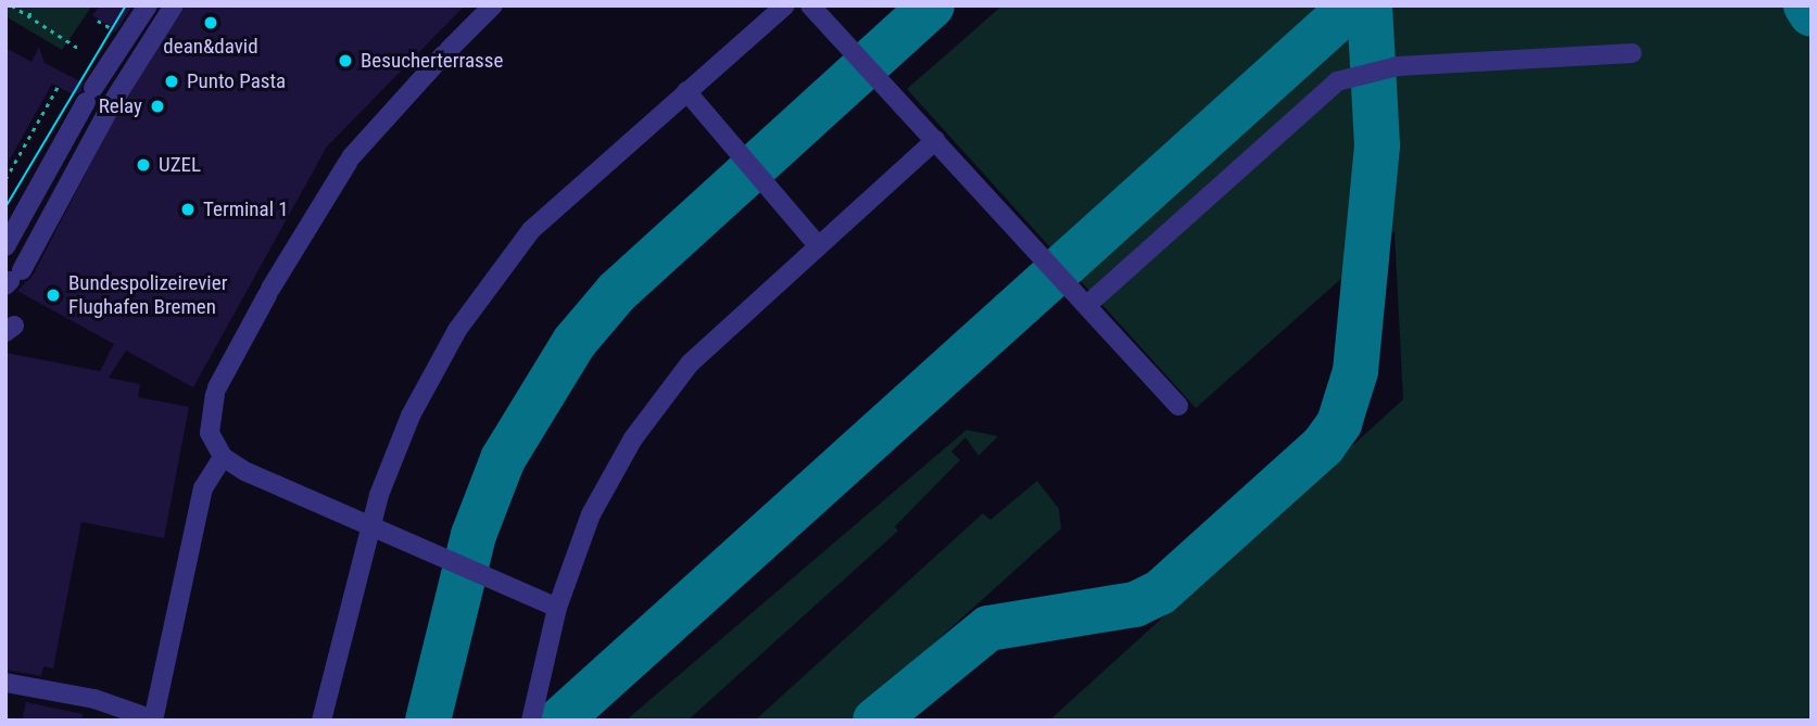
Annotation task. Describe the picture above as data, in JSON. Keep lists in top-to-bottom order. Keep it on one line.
{"places":["dean&david","Besucherterrasse","Punto Pasta","Relay","UZEL","Terminal 1","Bundespolizeirevier Flughafen Bremen"]}
